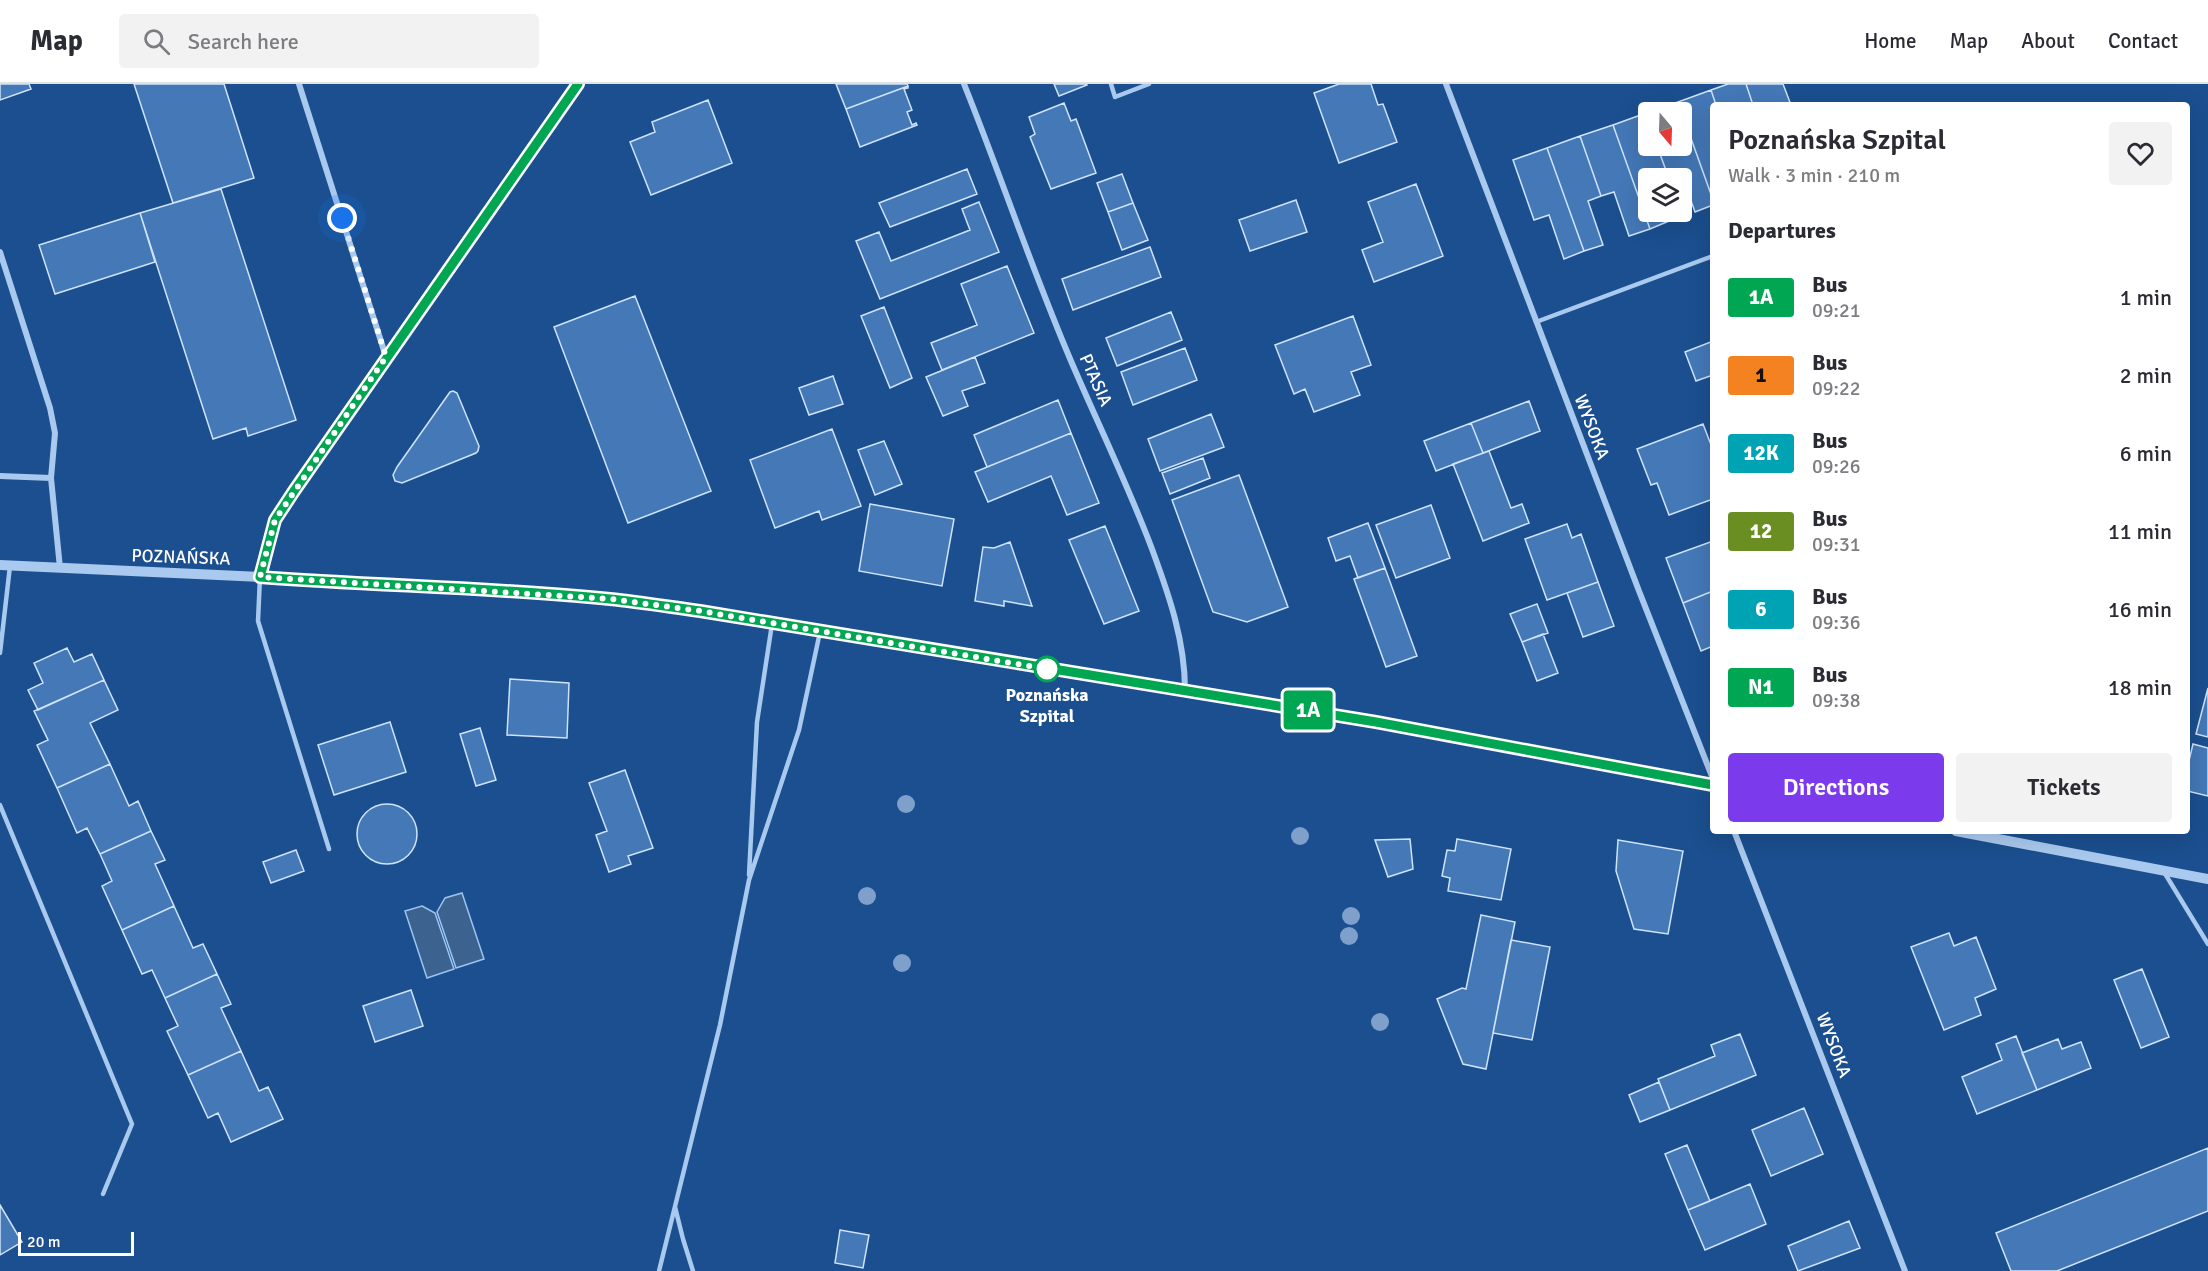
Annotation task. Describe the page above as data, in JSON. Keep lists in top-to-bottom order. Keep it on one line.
{"streets":{"street":["PTASIA","WYSOKA","POZNAŃSKA"]},"crossings":[["PTASIA","POZNAŃSKA"]],"places":["Poznańska Szpital"],"lines":["bus line 1A"],"scale_bar":"20 m","north":"bottom","page":{"header":"Map","search":"Search here","nav":["Home","Map","About","Contact"],"on_map":"1A","heading":[["Poznańska Szpital","Walk · 3 min · 210 m"],"Departures"],"list":[{"mark":"1A","name":"Bus","note":"09:21","value":"1 min"},{"mark":"1","name":"Bus","note":"09:22","value":"2 min"},{"mark":"12K","name":"Bus","note":"09:26","value":"6 min"},{"mark":"12","name":"Bus","note":"09:31","value":"11 min"},{"mark":"6","name":"Bus","note":"09:36","value":"16 min"},{"mark":"N1","name":"Bus","note":"09:38","value":"18 min"}],"buttons":["Directions","Tickets"],"scale":"20 m"}}
